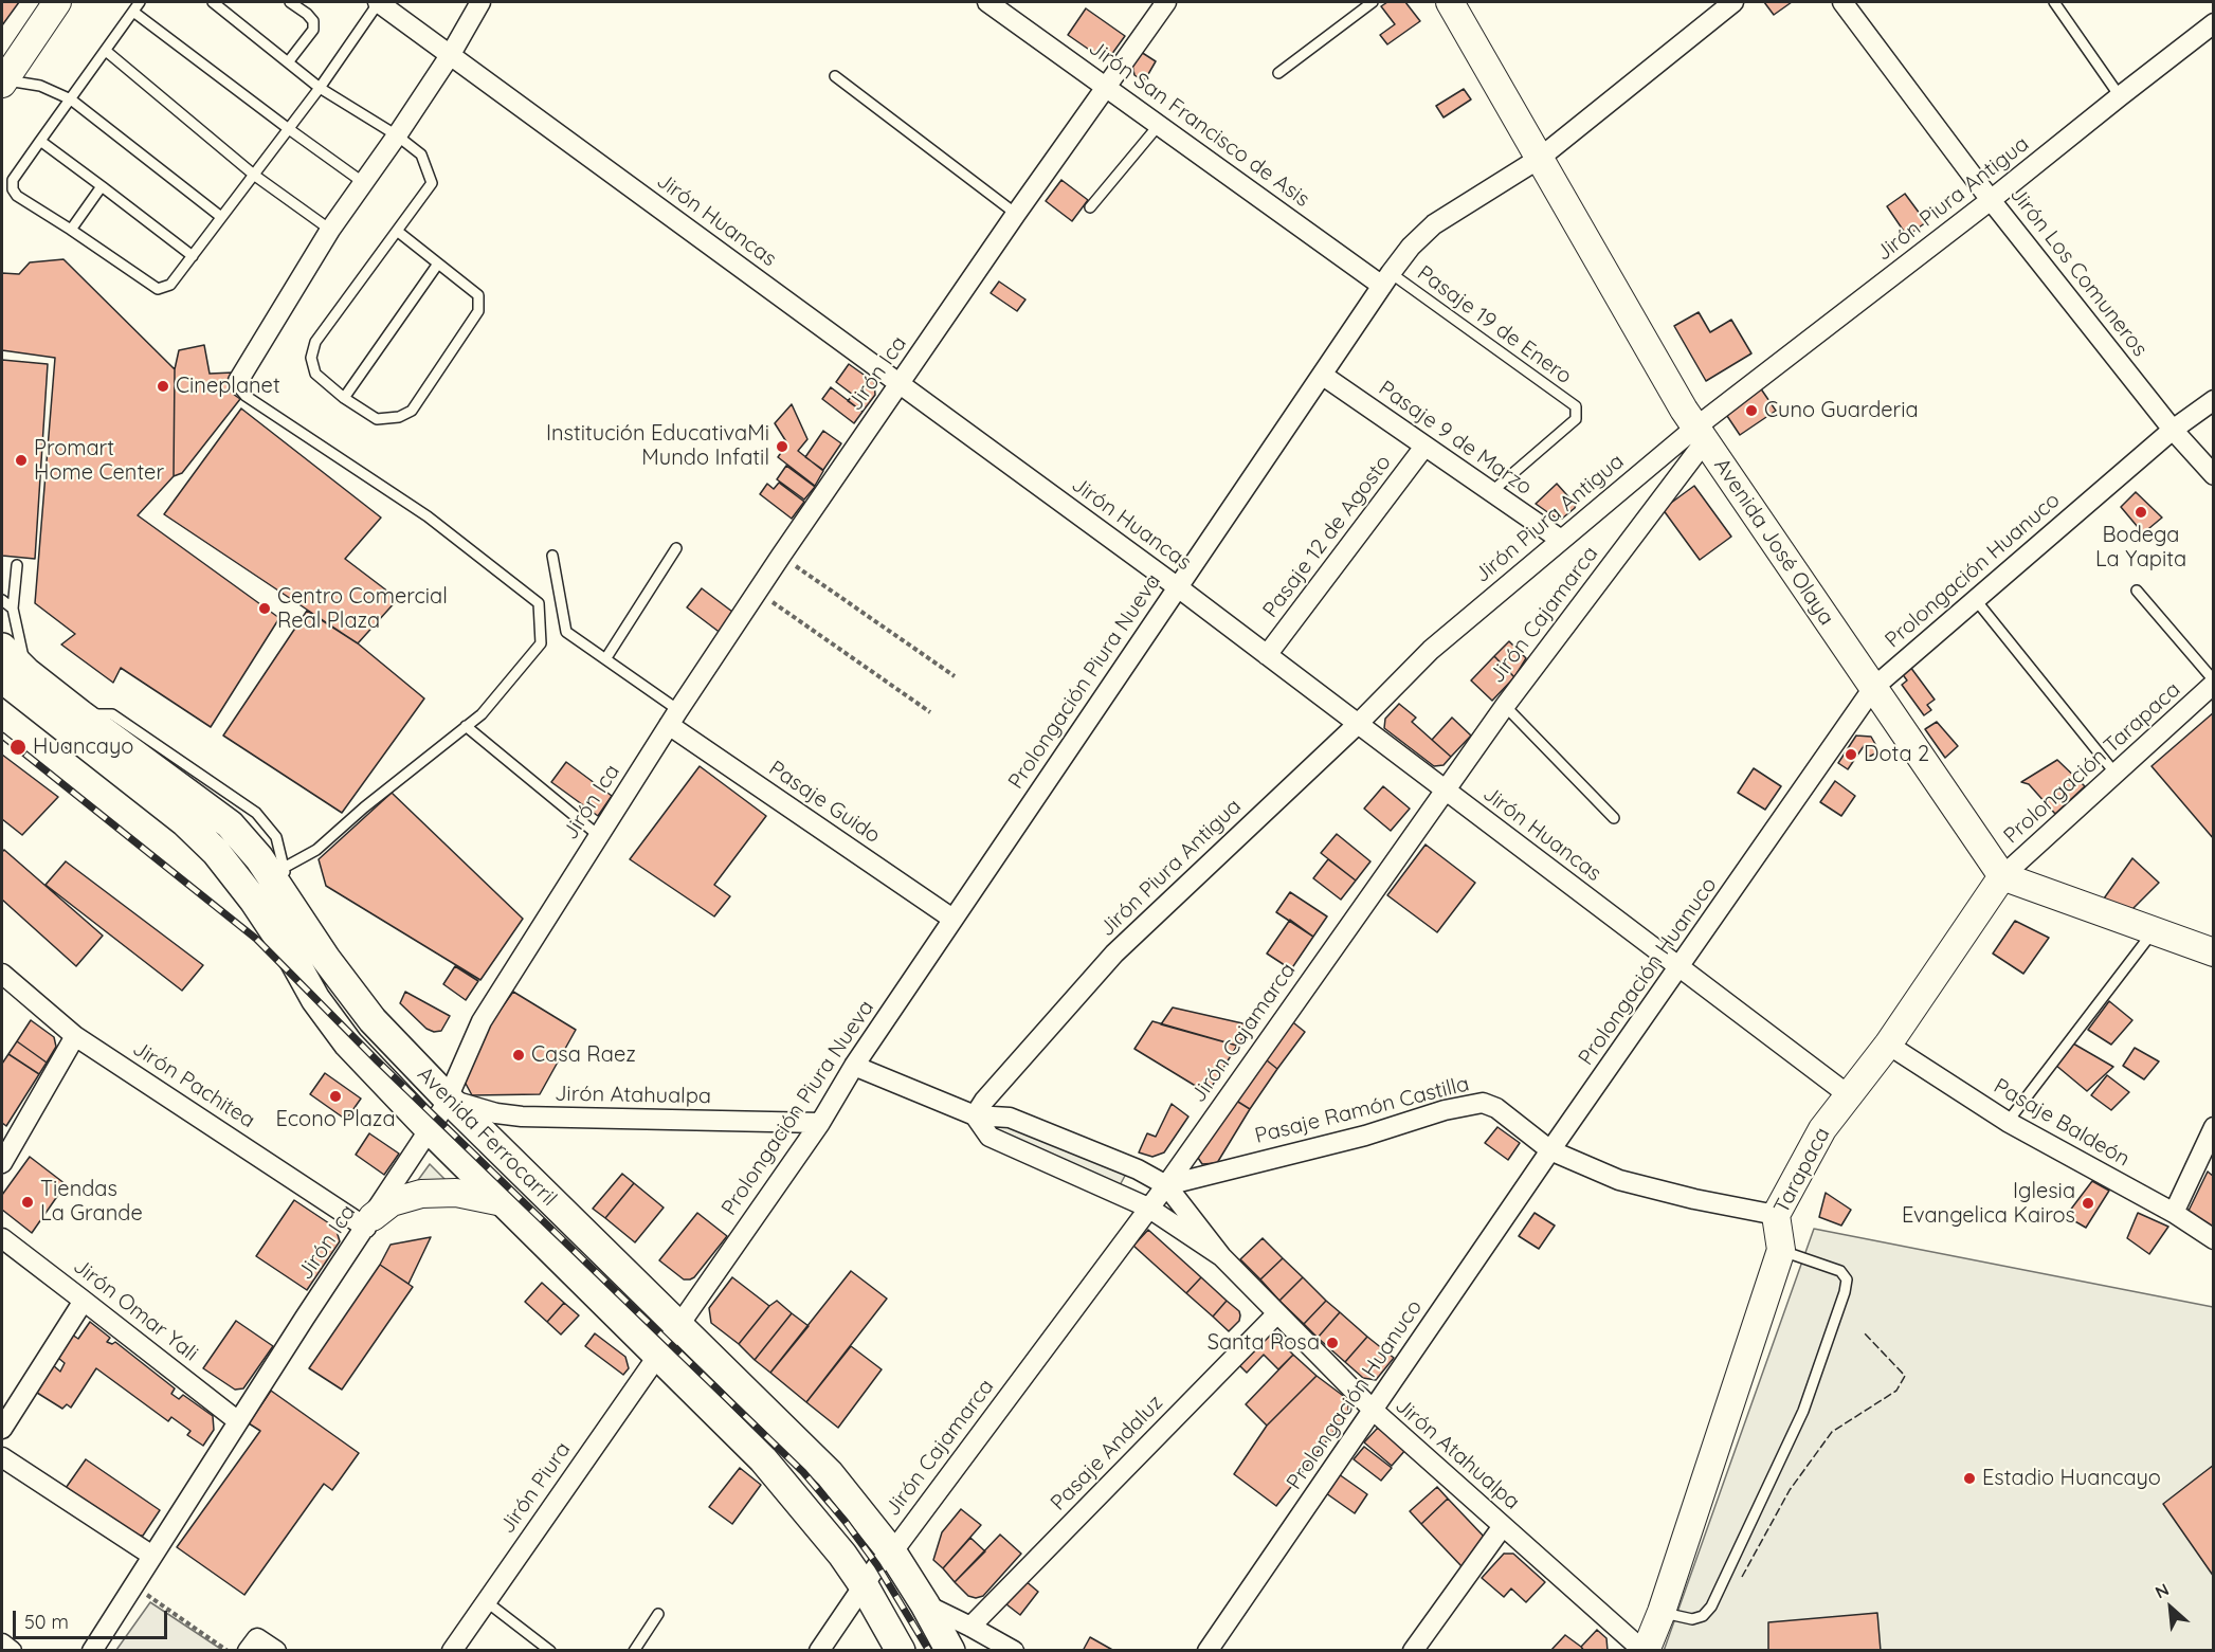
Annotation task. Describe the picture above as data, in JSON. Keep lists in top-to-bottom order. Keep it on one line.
{"streets":{"main road":["Avenida Ferrocarril"],"street":["Jirón San Francisco de Asis","Jirón Piura Antigua","Jirón Huancas","Jirón Los Comuneros","Jirón Ica","Pasaje 9 de Marzo","Pasaje 12 de Agosto","Avenida José Olaya","Prolongación Huanuco","Jirón Cajamarca","Prolongación Piura Nueva","Prolongación Tarapaca","Pasaje Guido","Jirón Pachitea","Jirón Atahualpa","Pasaje Ramón Castilla","Pasaje Baldeón","Tarapaca","Jirón Omar Yali","Pasaje Andaluz","Jirón Piura"],"lane":["Pasaje 19 de Enero"]},"crossings":[["Jirón San Francisco de Asis","Pasaje 19 de Enero"],["Jirón San Francisco de Asis","Jirón Ica"],["Jirón San Francisco de Asis","Prolongación Piura Nueva"],["Jirón Piura Antigua","Jirón Huancas"],["Jirón Piura Antigua","Jirón Los Comuneros"],["Jirón Piura Antigua","Pasaje 9 de Marzo"],["Jirón Piura Antigua","Avenida José Olaya"],["Jirón Piura Antigua","Jirón Cajamarca"],["Jirón Piura Antigua","Jirón Atahualpa"],["Jirón Huancas","Jirón Ica"],["Jirón Huancas","Pasaje 12 de Agosto"],["Jirón Huancas","Prolongación Huanuco"],["Jirón Huancas","Jirón Cajamarca"],["Jirón Huancas","Prolongación Piura Nueva"],["Jirón Huancas","Tarapaca"],["Jirón Los Comuneros","Prolongación Huanuco"],["Pasaje 19 de Enero","Pasaje 9 de Marzo"],["Pasaje 19 de Enero","Prolongación Piura Nueva"],["Jirón Ica","Pasaje Guido"],["Jirón Ica","Jirón Pachitea"],["Jirón Ica","Jirón Atahualpa"],["Jirón Ica","Avenida Ferrocarril"],["Jirón Ica","Jirón Omar Yali"],["Pasaje 9 de Marzo","Pasaje 12 de Agosto"],["Pasaje 9 de Marzo","Prolongación Piura Nueva"],["Avenida José Olaya","Prolongación Huanuco"],["Avenida José Olaya","Jirón Cajamarca"],["Avenida José Olaya","Prolongación Piura Nueva"],["Avenida José Olaya","Prolongación Tarapaca"],["Avenida José Olaya","Tarapaca"],["Prolongación Huanuco","Jirón Atahualpa"],["Prolongación Huanuco","Pasaje Ramón Castilla"],["Jirón Cajamarca","Jirón Atahualpa"],["Jirón Cajamarca","Pasaje Ramón Castilla"],["Jirón Cajamarca","Avenida Ferrocarril"],["Prolongación Piura Nueva","Pasaje Guido"],["Prolongación Piura Nueva","Jirón Atahualpa"],["Prolongación Piura Nueva","Avenida Ferrocarril"],["Prolongación Piura Nueva","Jirón Piura"],["Prolongación Tarapaca","Tarapaca"],["Jirón Atahualpa","Pasaje Ramón Castilla"],["Jirón Atahualpa","Avenida Ferrocarril"],["Jirón Atahualpa","Tarapaca"],["Jirón Atahualpa","Pasaje Andaluz"],["Pasaje Ramón Castilla","Tarapaca"],["Pasaje Baldeón","Tarapaca"],["Avenida Ferrocarril","Jirón Piura"]],"places":["Cineplanet","Cuno Guarderia","Institución EducativaMi Mundo Infatil","Promart Home Center","Bodega La Yapita","Centro Comercial Real Plaza","Huancayo","Dota 2","Casa Raez","Econo Plaza","Tiendas La Grande","Iglesia Evangelica Kairos","Santa Rosa","Estadio Huancayo"],"scale_bar":"50 m","north":"top left"}
